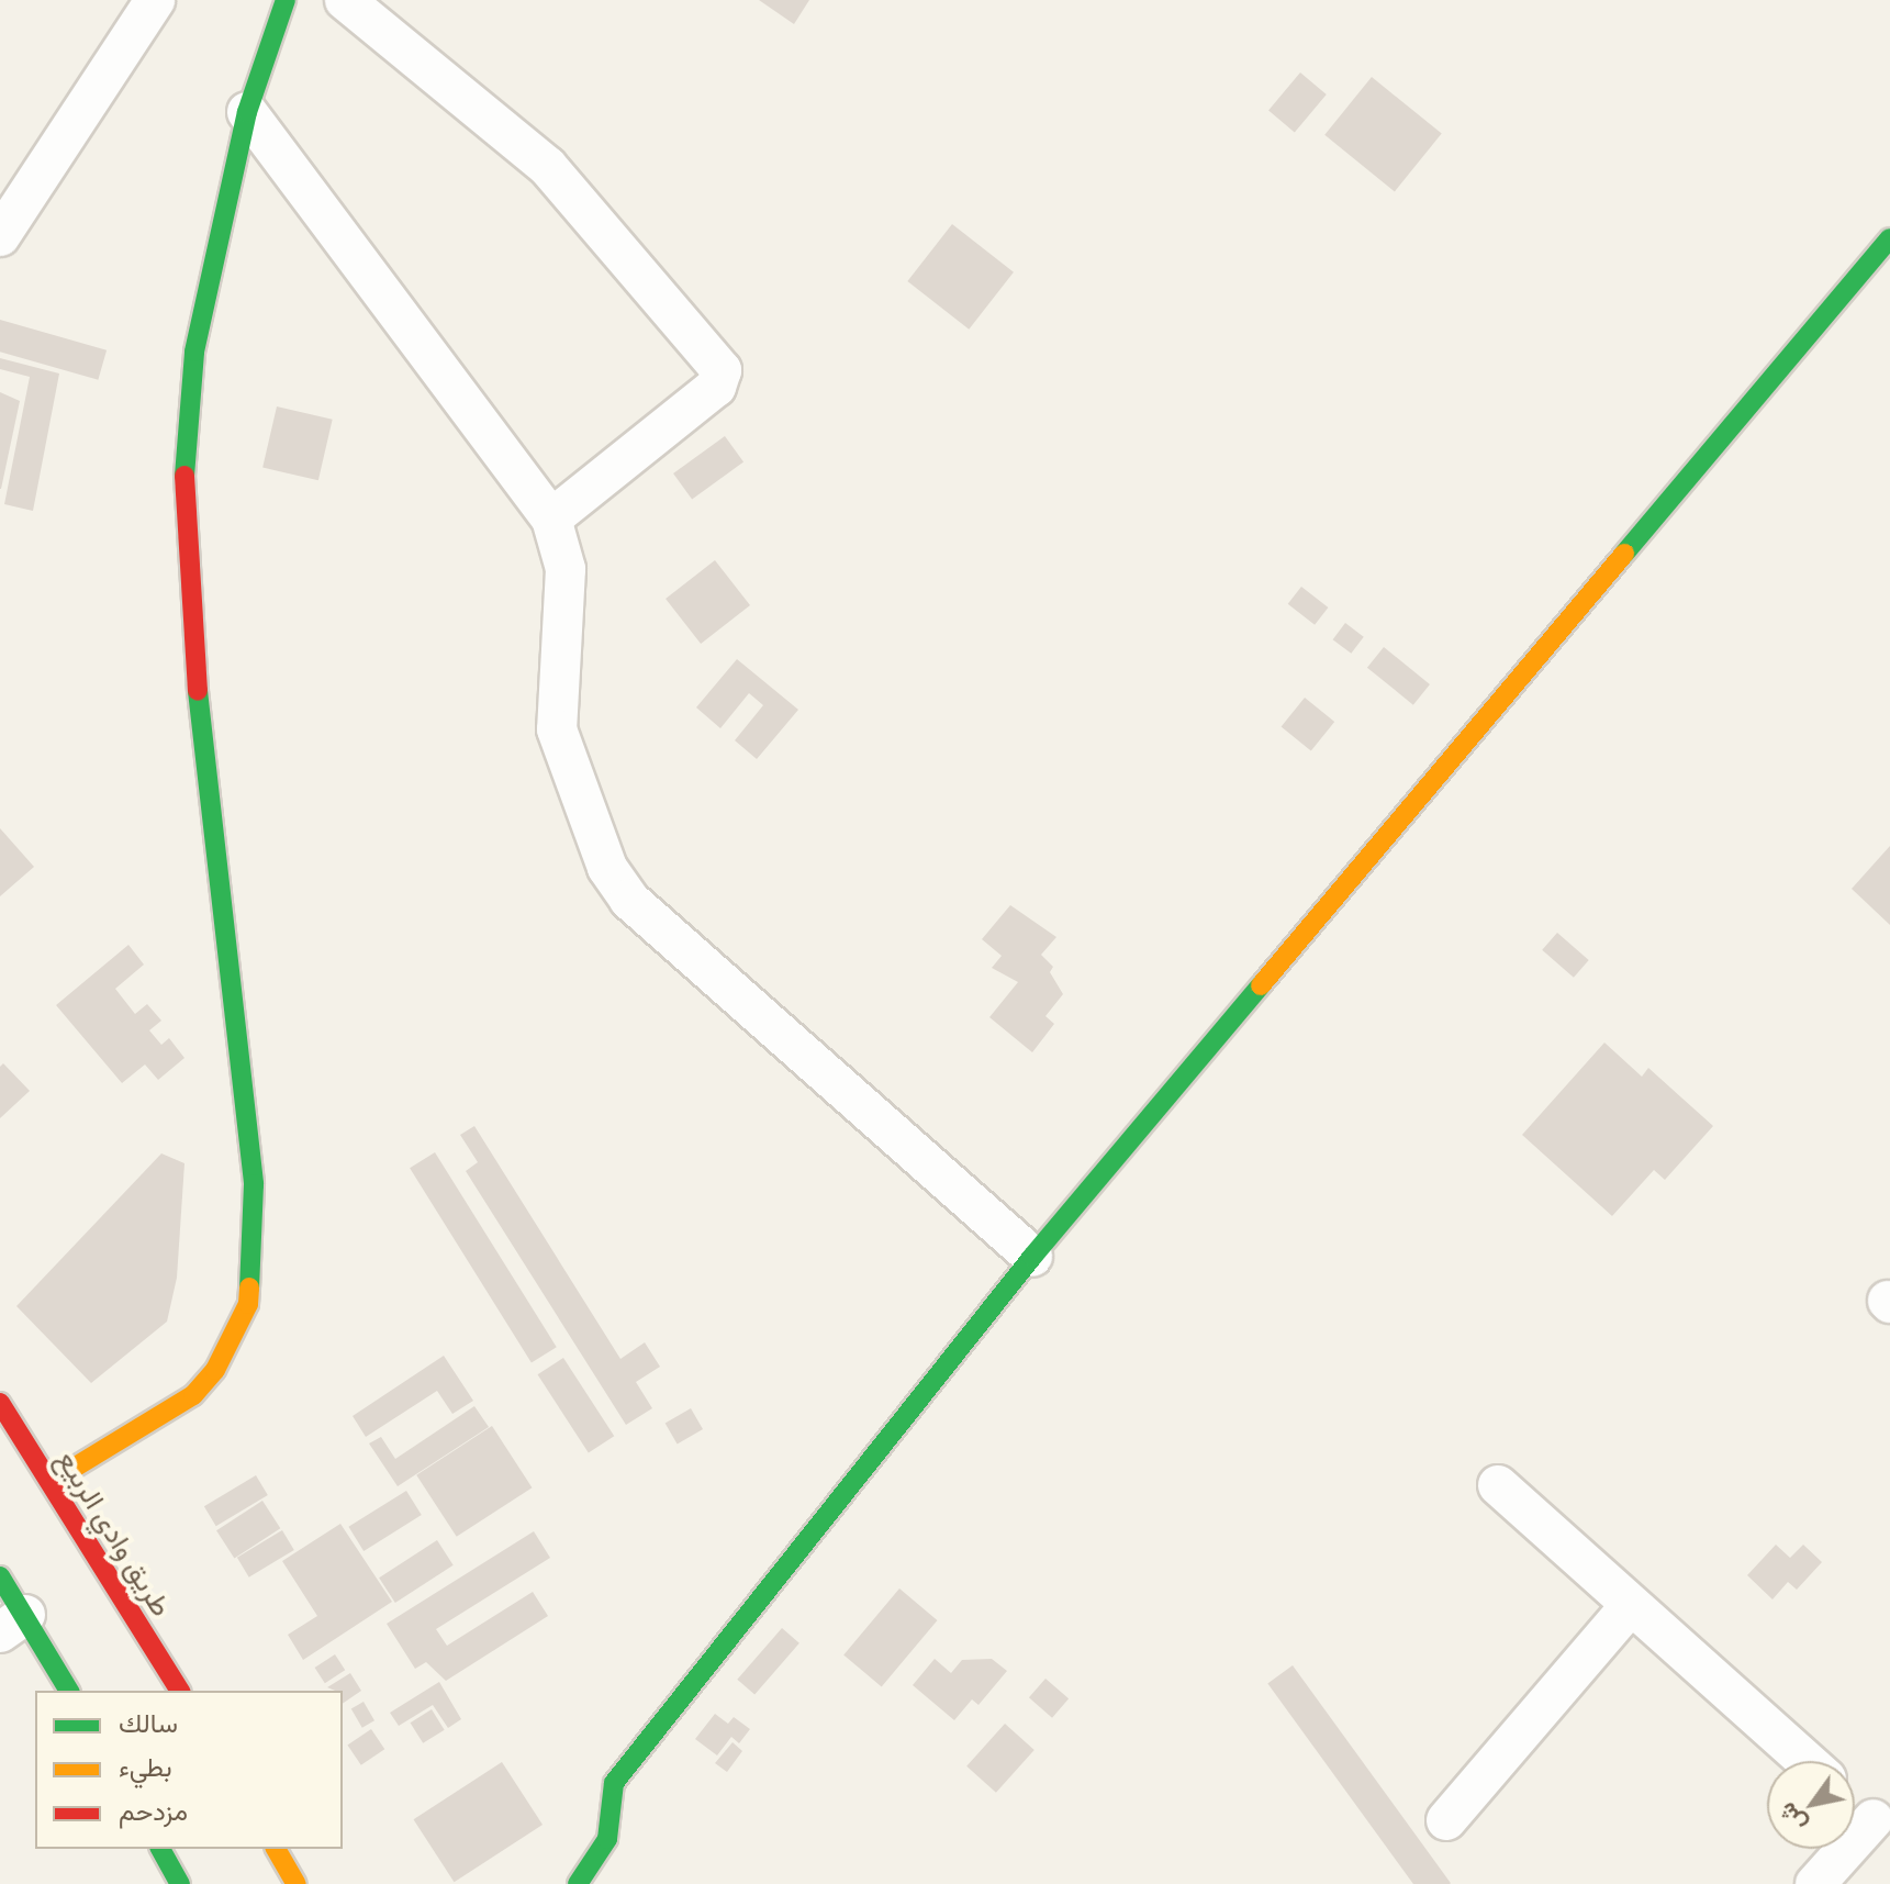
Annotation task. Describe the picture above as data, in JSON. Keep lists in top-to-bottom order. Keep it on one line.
{"streets":{"main road":["طريق وادي الربيع"]},"legend":["سالك","بطيء","مزدحم"],"north":"bottom left"}
